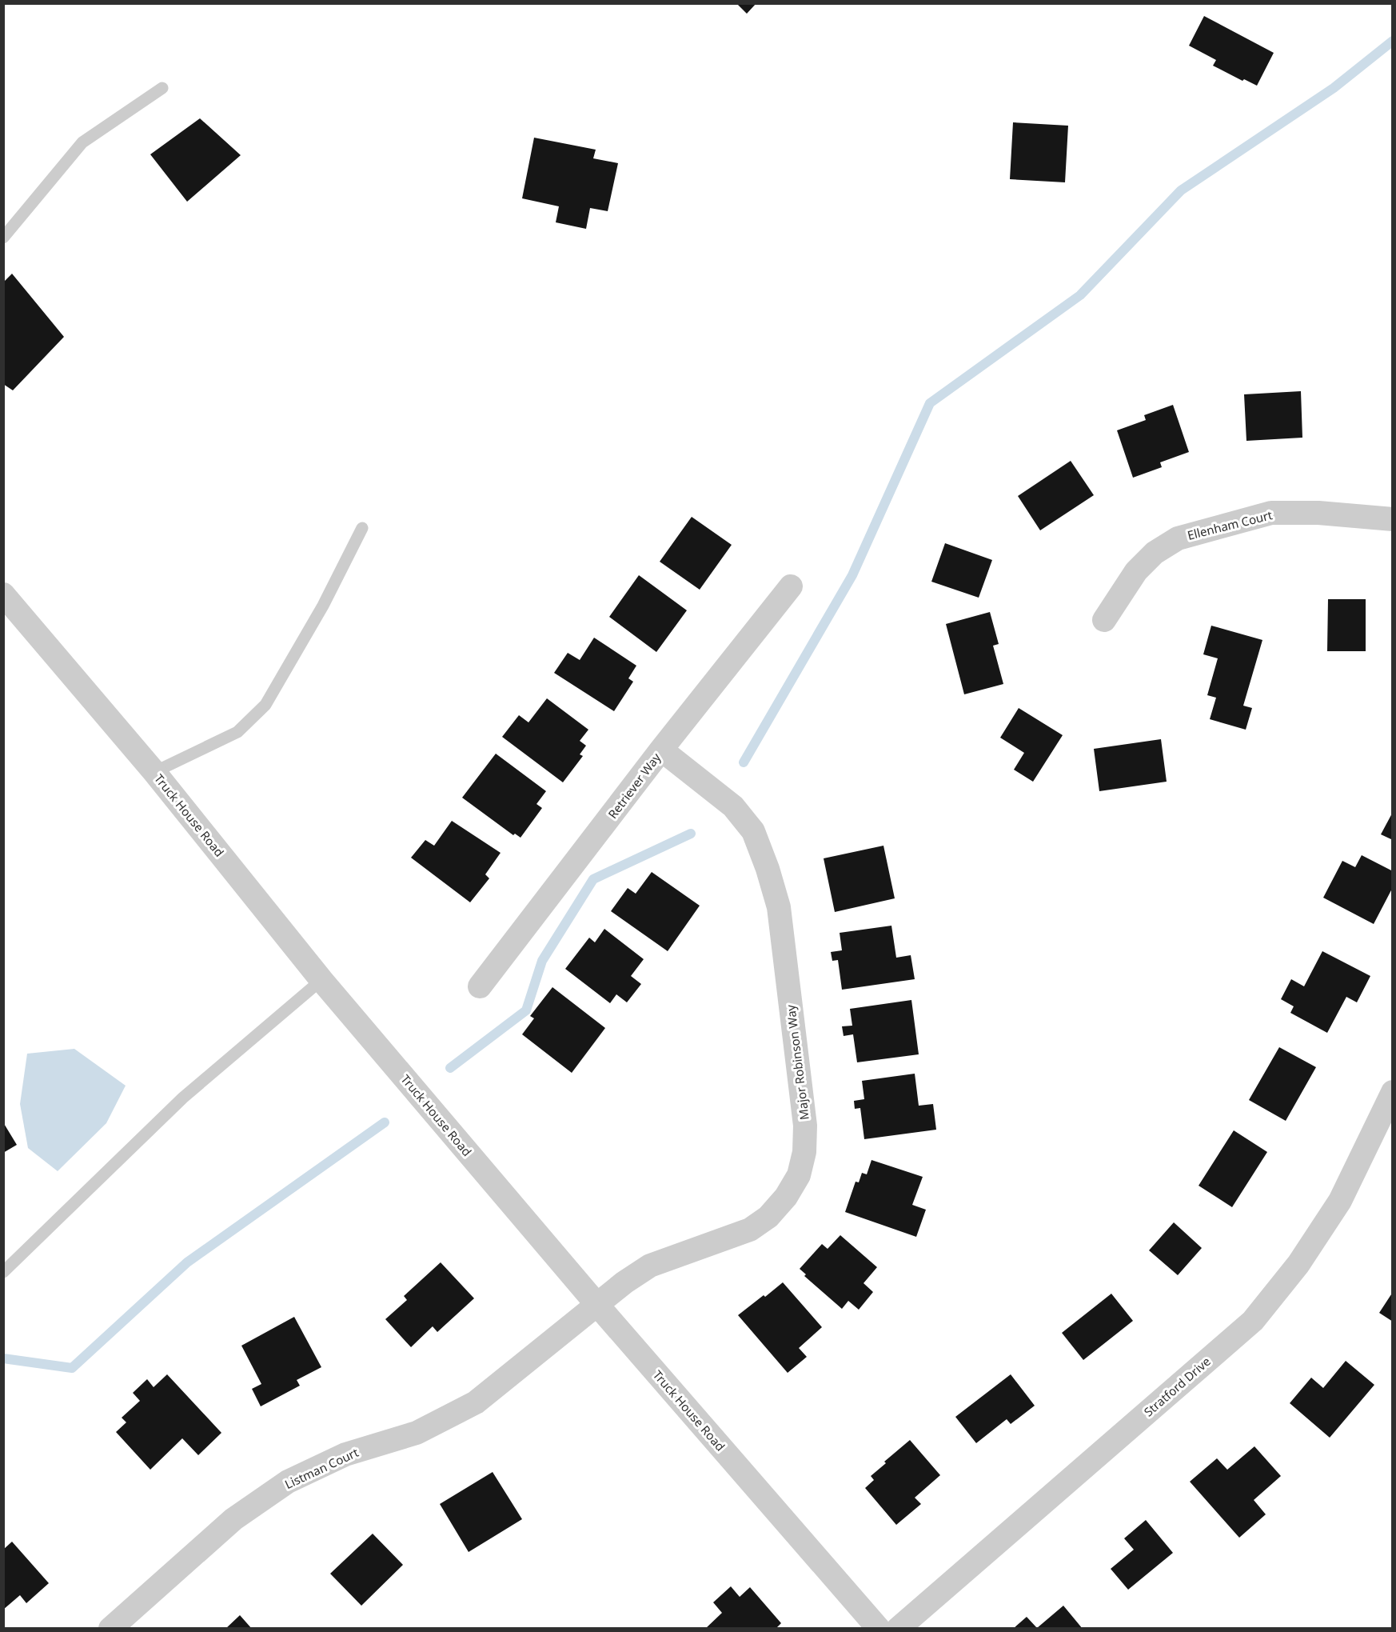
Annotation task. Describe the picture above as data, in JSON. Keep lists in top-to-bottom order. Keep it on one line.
{"streets":{"street":["Ellenham Court","Retriever Way","Truck House Road","Major Robinson Way","Stratford Drive","Listman Court"]},"crossings":[["Retriever Way","Major Robinson Way"],["Truck House Road","Major Robinson Way"],["Truck House Road","Listman Court"],["Major Robinson Way","Listman Court"]]}
